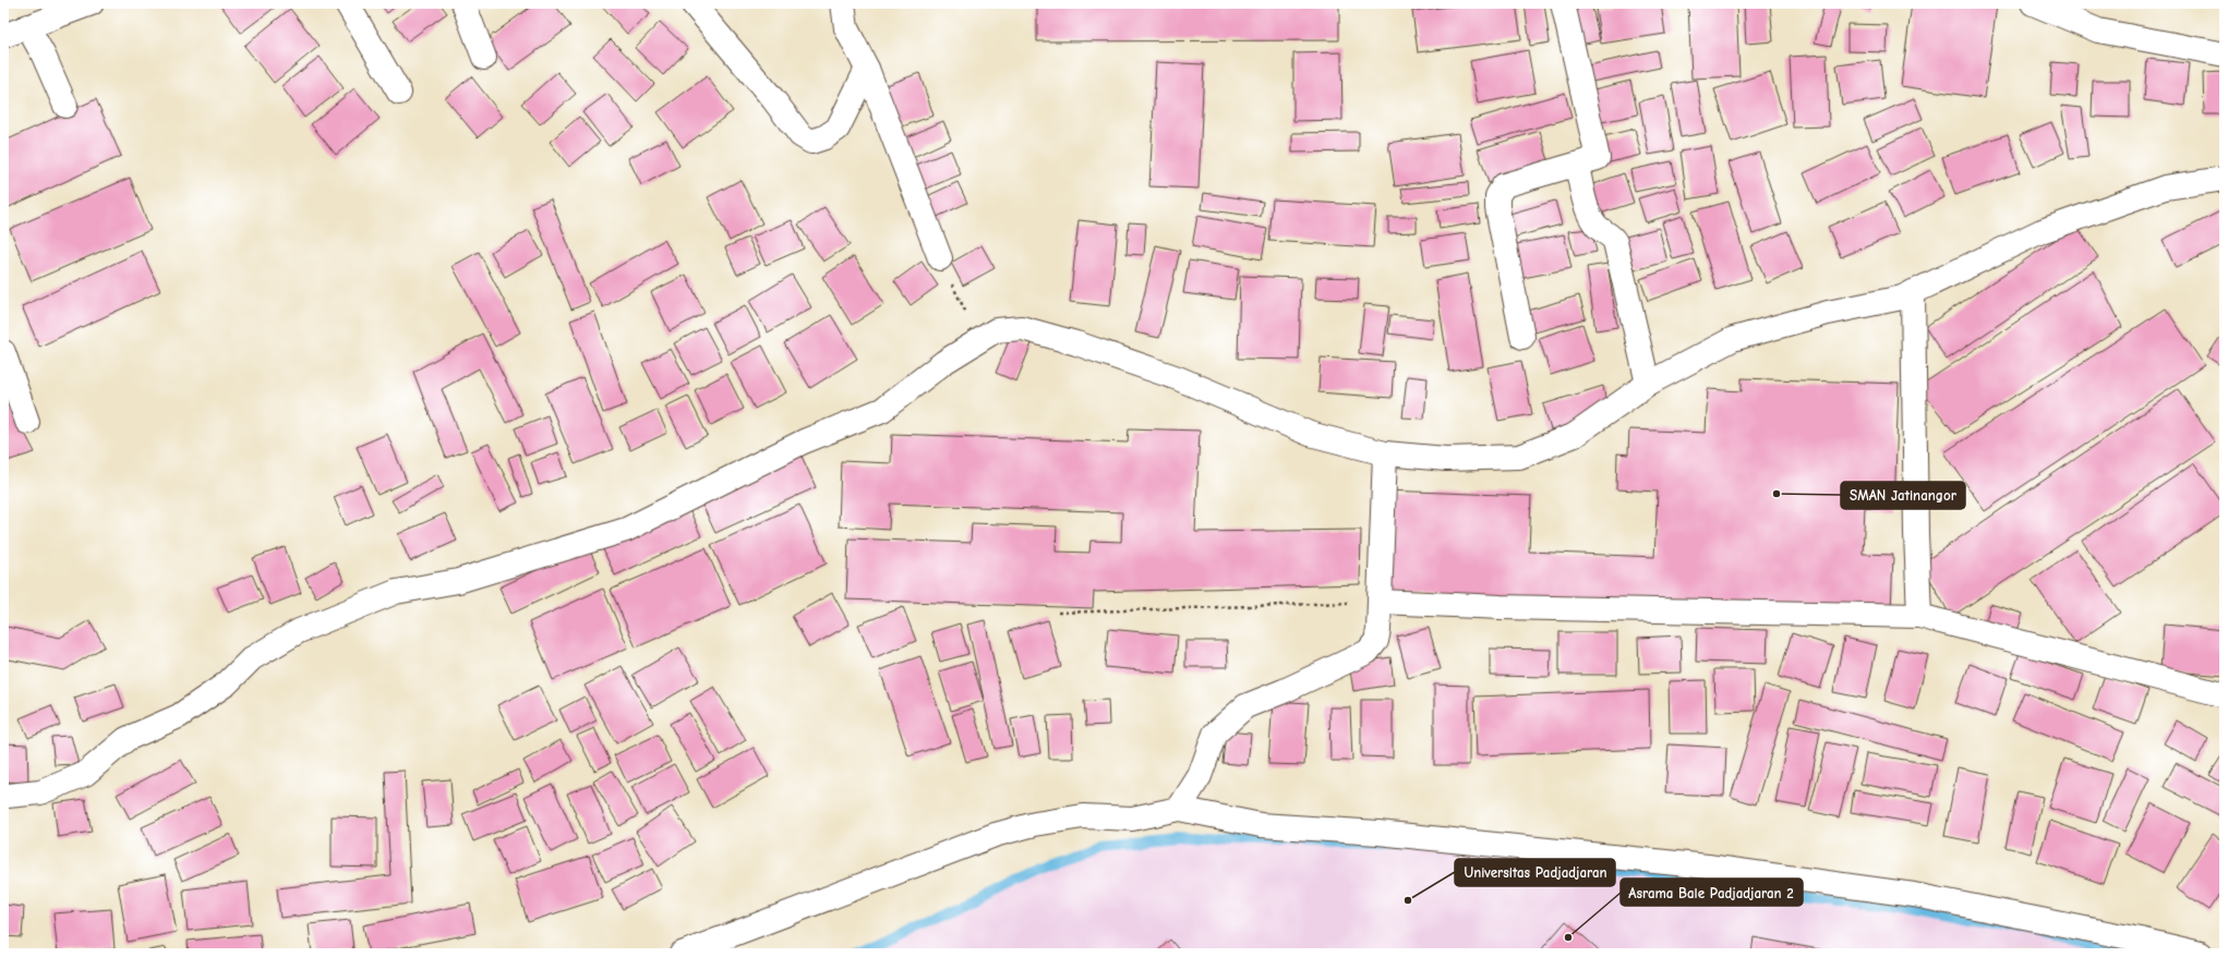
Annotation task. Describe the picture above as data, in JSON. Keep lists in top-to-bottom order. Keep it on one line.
{"places":["SMAN Jatinangor","Universitas Padjadjaran","Asrama Bale Padjadjaran 2"]}
